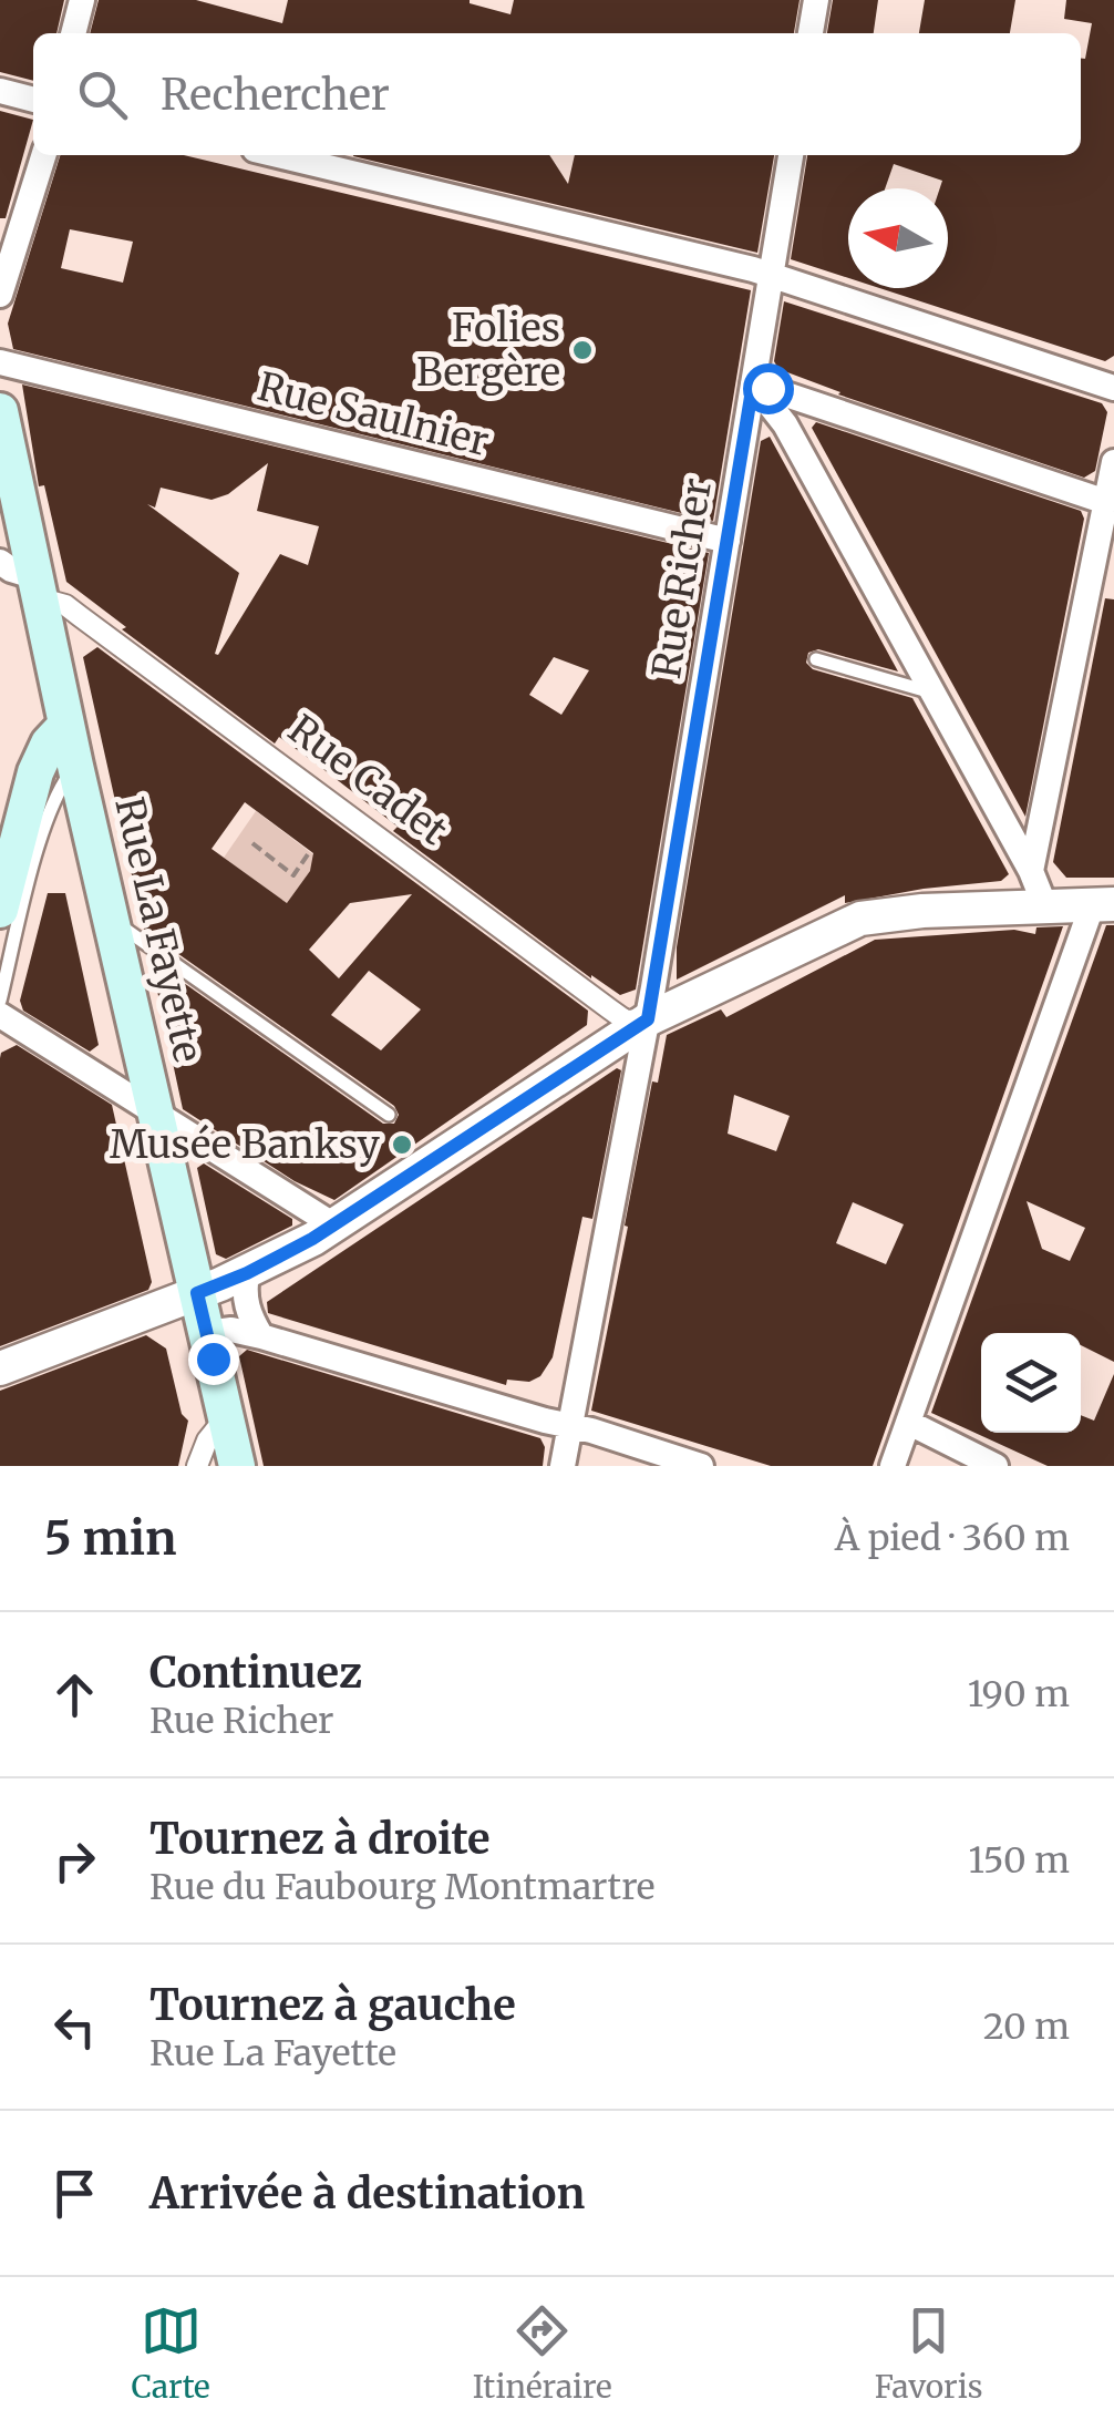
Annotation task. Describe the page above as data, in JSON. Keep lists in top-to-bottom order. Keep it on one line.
{"streets":{"main road":["Rue La Fayette"],"street":["Rue Saulnier","Rue Richer","Rue Cadet"]},"crossings":[["Rue Saulnier","Rue Richer"],["Rue Richer","Rue Cadet"],["Rue Cadet","Rue La Fayette"]],"places":["Folies Bergère","Musée Banksy"],"north":"left","page":{"search":"Rechercher","heading":["5 min","À pied · 360 m"],"list":[["Continuez","Rue Richer","190 m"],["Tournez à droite","Rue du Faubourg Montmartre","150 m"],["Tournez à gauche","Rue La Fayette","20 m"],"Arrivée à destination"],"nav":["Carte","Itinéraire","Favoris"]}}
